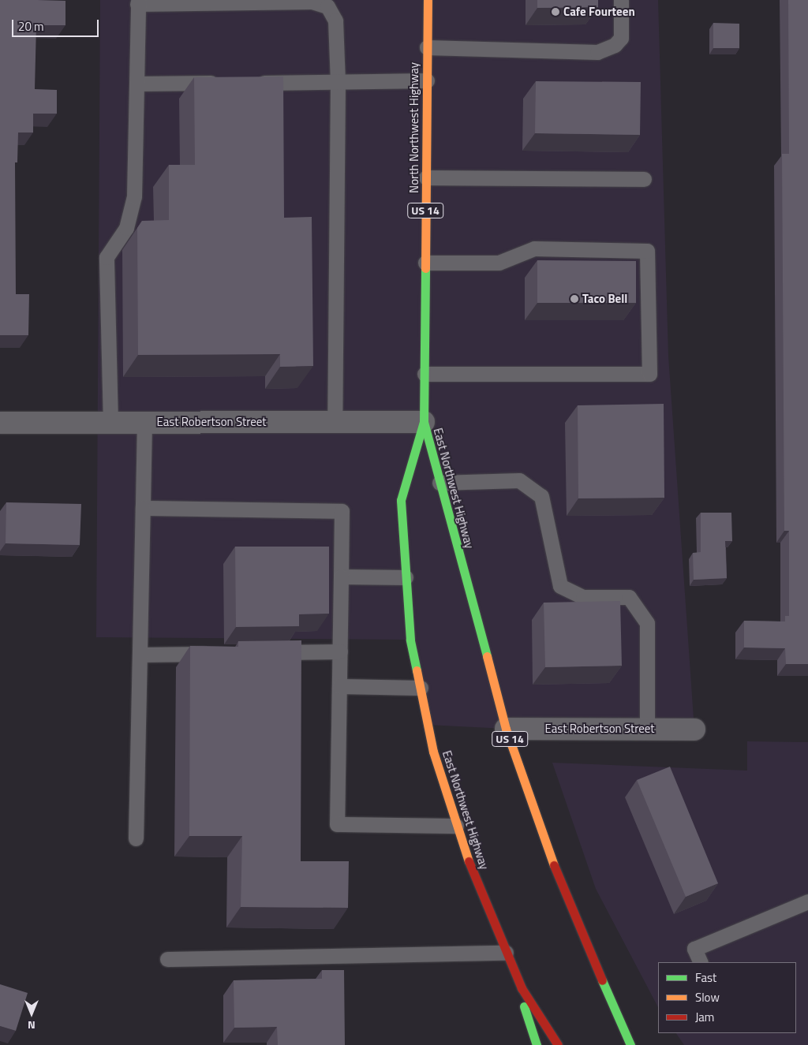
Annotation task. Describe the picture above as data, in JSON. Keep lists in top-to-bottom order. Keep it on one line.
{"streets":{"main road":["North Northwest Highway","US 14","East Northwest Highway"],"street":["East Robertson Street"]},"crossings":[["North Northwest Highway","East Robertson Street"],["North Northwest Highway","East Northwest Highway"],["East Robertson Street","East Northwest Highway"]],"places":["Cafe Fourteen","Taco Bell"],"legend":["Fast","Slow","Jam"],"scale_bar":"20 m","north":"bottom"}
